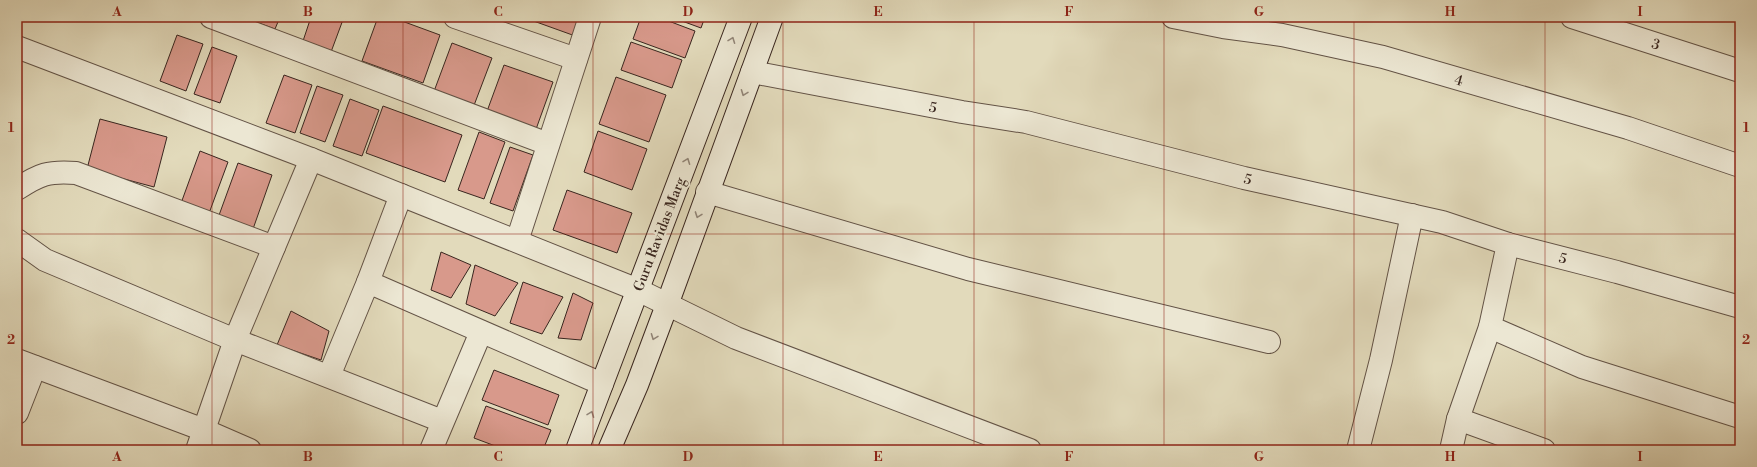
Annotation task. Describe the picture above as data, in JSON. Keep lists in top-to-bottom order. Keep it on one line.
{"streets":{"street":["3","4","5","Guru Ravidas Marg"]},"grid":{"columns":["A","B","C","D","E","F","G","H","I"],"rows":["1","2"]}}
